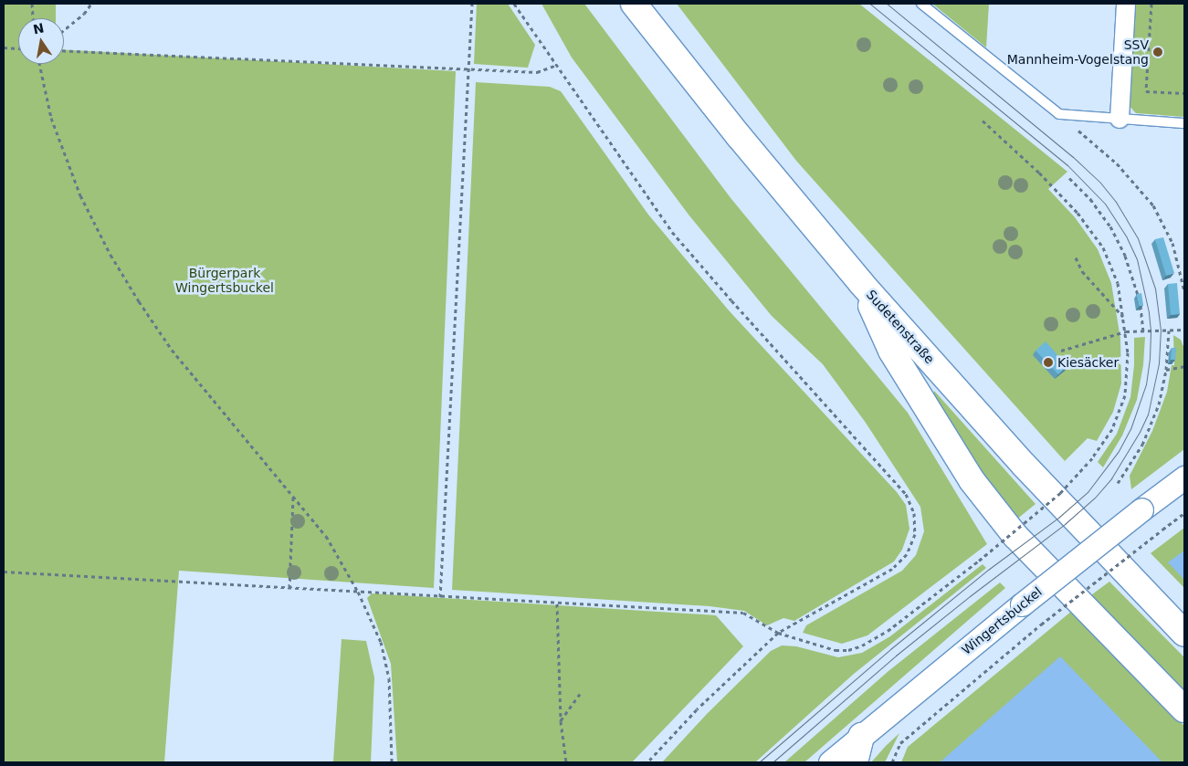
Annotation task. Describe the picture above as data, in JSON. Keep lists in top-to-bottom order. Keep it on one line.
{"streets":{"main road":["Sudetenstraße"],"street":["Wingertsbuckel"]},"parks":["Bürgerpark Wingertsbuckel"],"places":["SSV Mannheim-Vogelstang","Kiesäcker"],"north":"top"}
